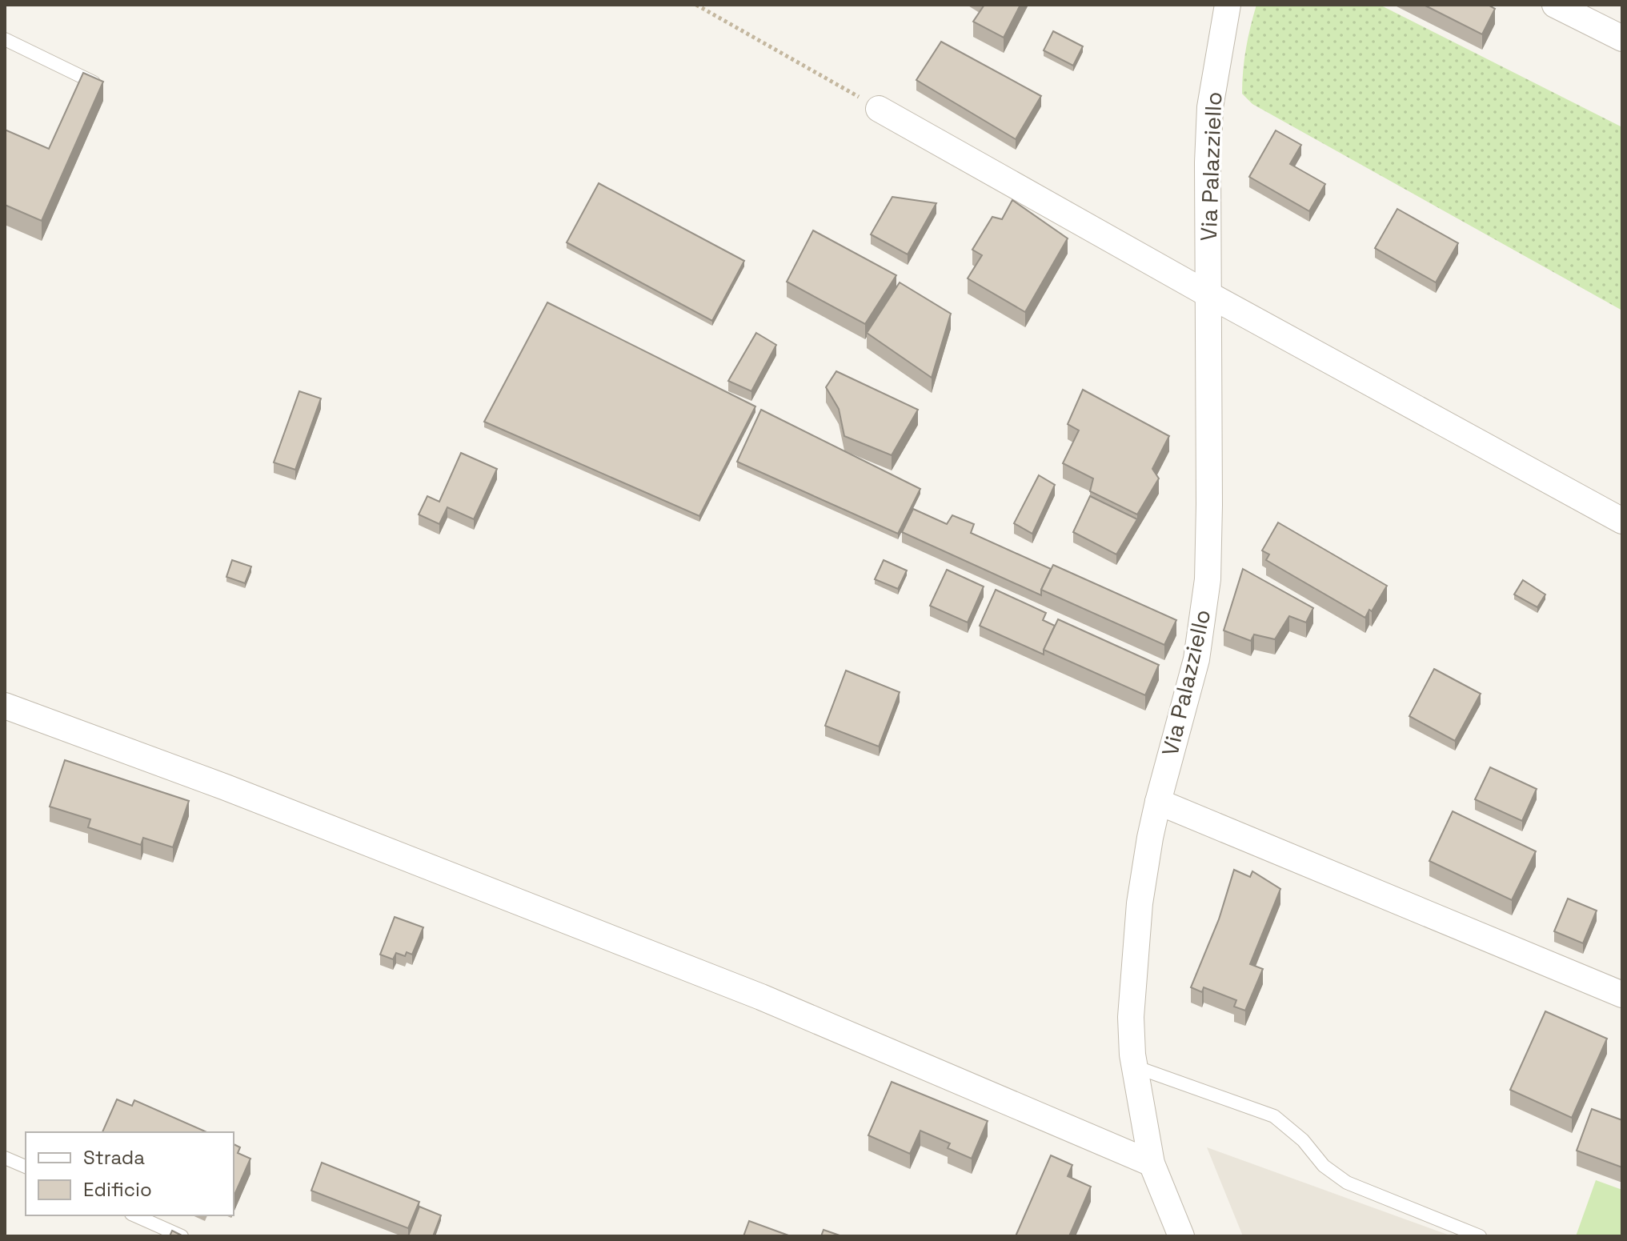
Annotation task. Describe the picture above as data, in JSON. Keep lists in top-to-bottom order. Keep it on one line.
{"streets":{"street":["Via Palazziello"]},"legend":["Strada","Edificio"]}
